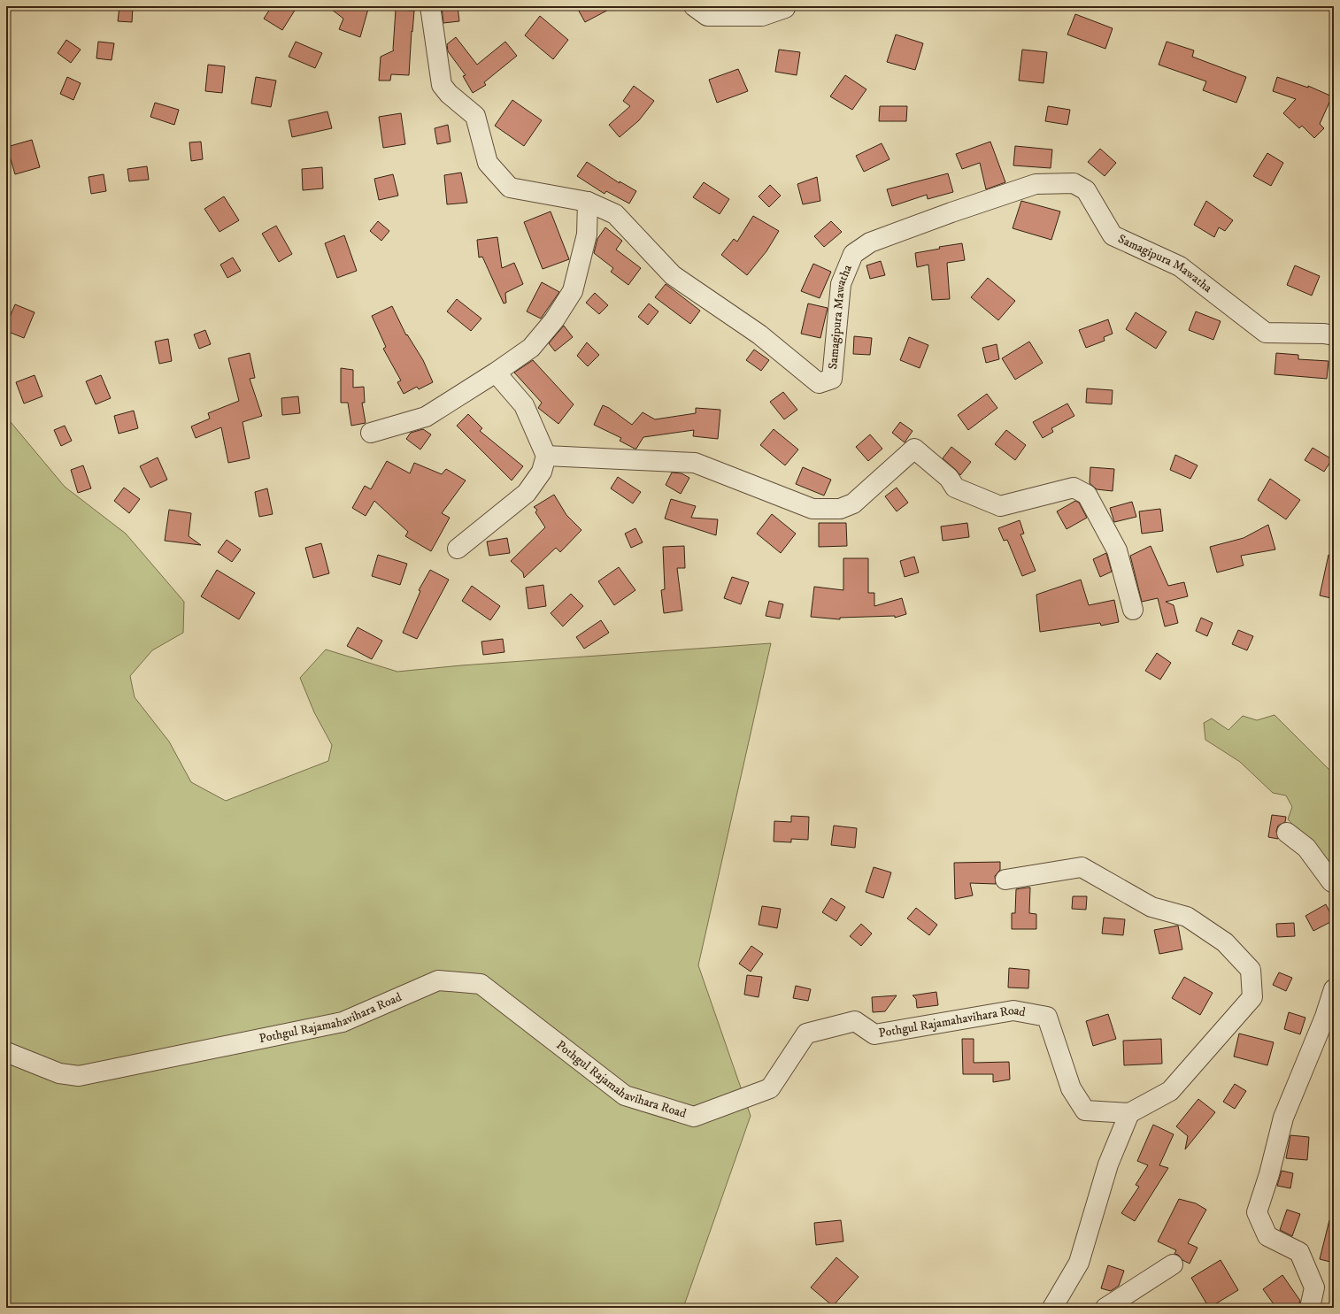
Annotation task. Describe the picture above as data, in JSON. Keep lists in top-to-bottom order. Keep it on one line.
{"streets":{"street":["Samagipura Mawatha","Pothgul Rajamahavihara Road"]}}
